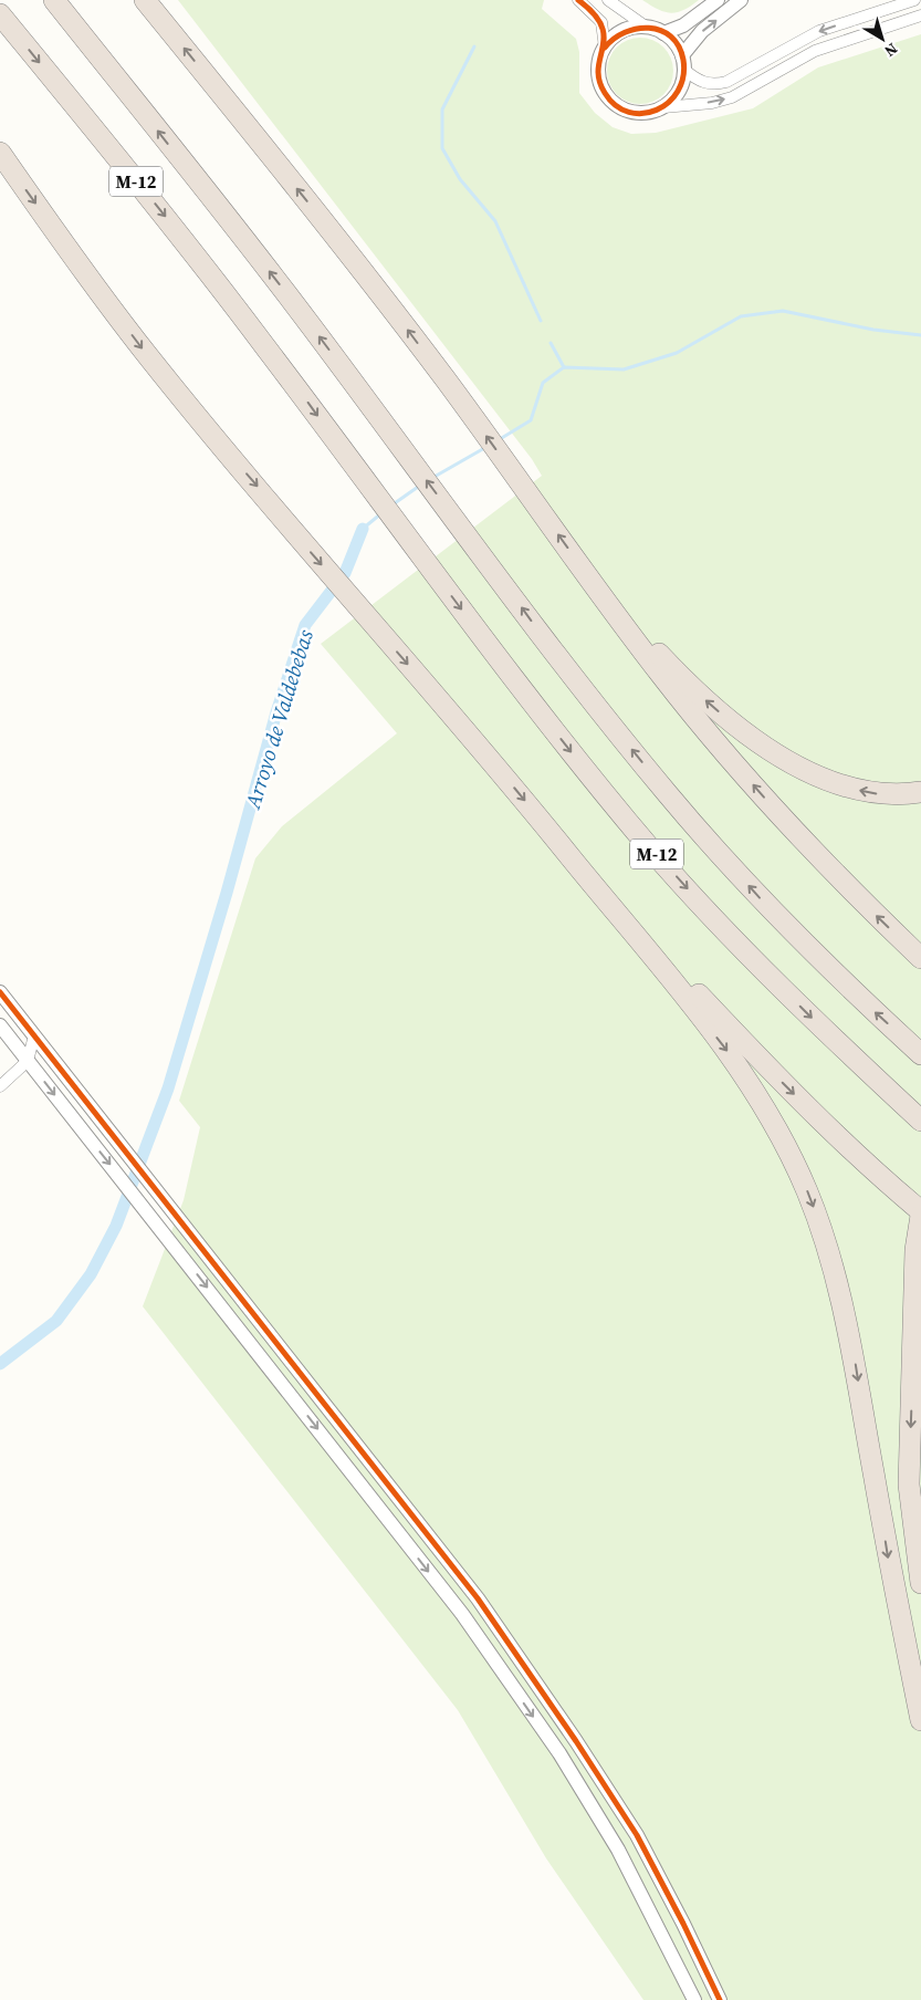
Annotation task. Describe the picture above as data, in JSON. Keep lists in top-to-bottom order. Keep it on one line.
{"streets":{"highway":["M-12"]},"water":["Arroyo de Valdebebas"],"north":"bottom right"}
